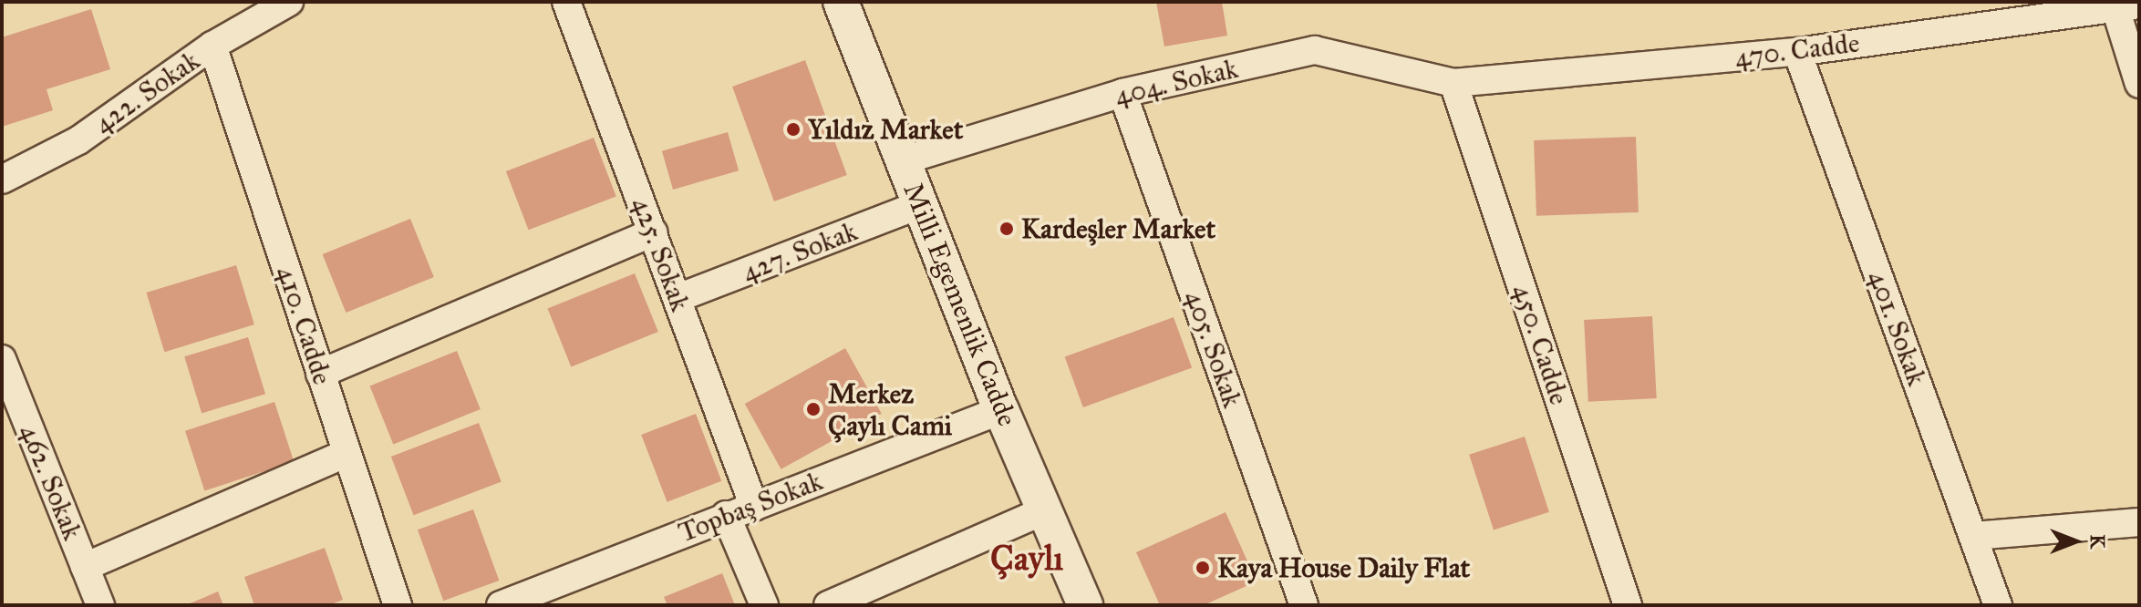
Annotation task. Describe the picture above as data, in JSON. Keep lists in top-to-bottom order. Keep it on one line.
{"streets":{"street":["470. Cadde","404. Sokak","422. Sokak","427. Sokak","425. Sokak","Milli Egemenlik Cadde","410. Cadde","401. Sokak","450. Cadde","405. Sokak","462. Sokak","Topbaş Sokak"]},"crossings":[["470. Cadde","404. Sokak"],["470. Cadde","401. Sokak"],["470. Cadde","450. Cadde"],["404. Sokak","Milli Egemenlik Cadde"],["404. Sokak","450. Cadde"],["404. Sokak","405. Sokak"],["422. Sokak","410. Cadde"],["427. Sokak","425. Sokak"],["427. Sokak","Milli Egemenlik Cadde"],["425. Sokak","Topbaş Sokak"],["Milli Egemenlik Cadde","Topbaş Sokak"]],"districts":["Çaylı"],"places":["Yıldız Market","Kardeşler Market","Merkez Çaylı Cami","Kaya House Daily Flat"],"north":"right"}
